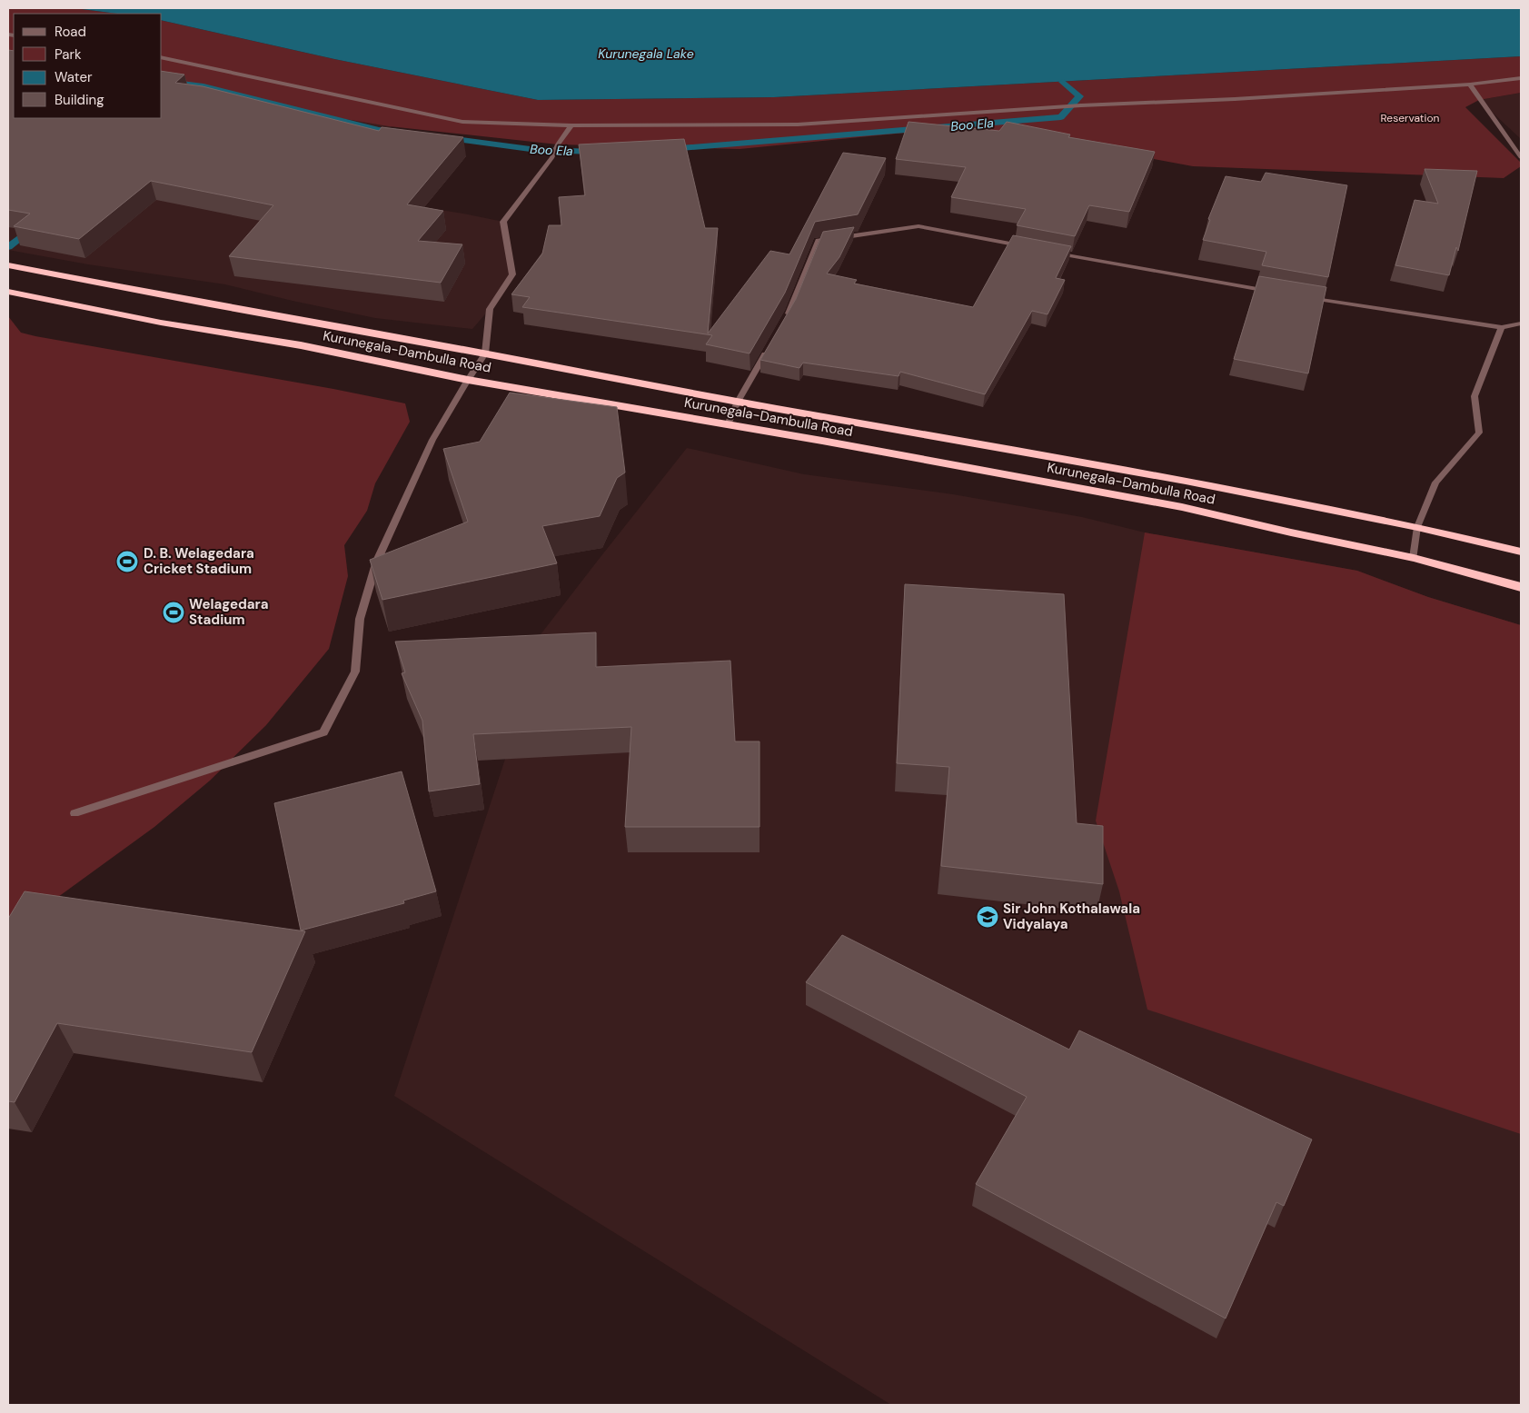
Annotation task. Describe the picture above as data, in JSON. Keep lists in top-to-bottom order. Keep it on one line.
{"streets":{"highway":["Kurunegala-Dambulla Road"]},"water":["Kurunegala Lake","Boo Ela"],"parks":["Reservation"],"places":{"sports":["D. B. Welagedara Cricket Stadium","Welagedara Stadium"],"school or university":["Sir John Kothalawala Vidyalaya"]},"legend":["Road","Park","Water","Building"]}
